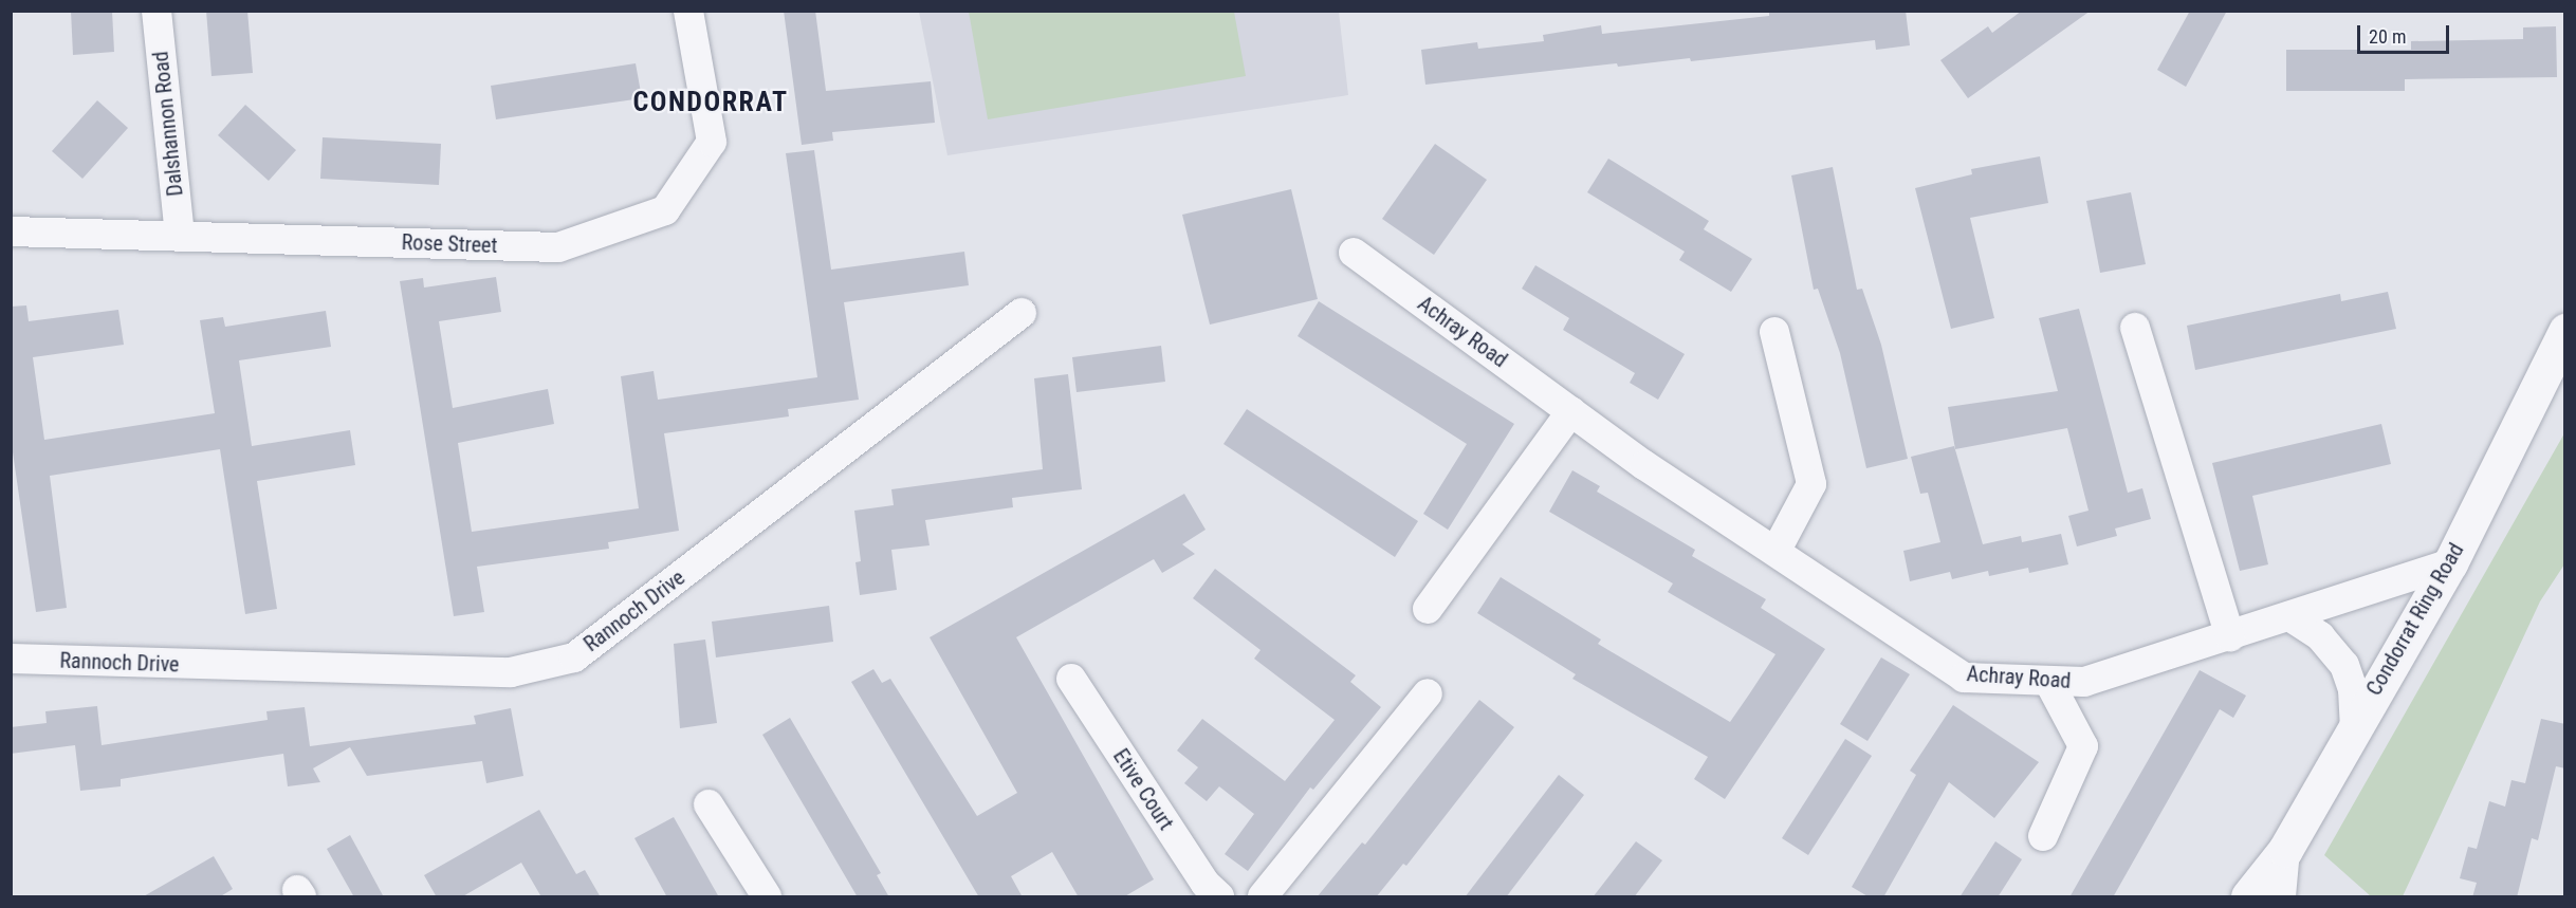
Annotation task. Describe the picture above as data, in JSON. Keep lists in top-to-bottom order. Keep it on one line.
{"streets":{"street":["Dalshannon Road","Rose Street","Achray Road","Rannoch Drive","Condorrat Ring Road","Etive Court"]},"crossings":[["Dalshannon Road","Rose Street"],["Achray Road","Condorrat Ring Road"]],"districts":["CONDORRAT"],"scale_bar":"20 m"}
